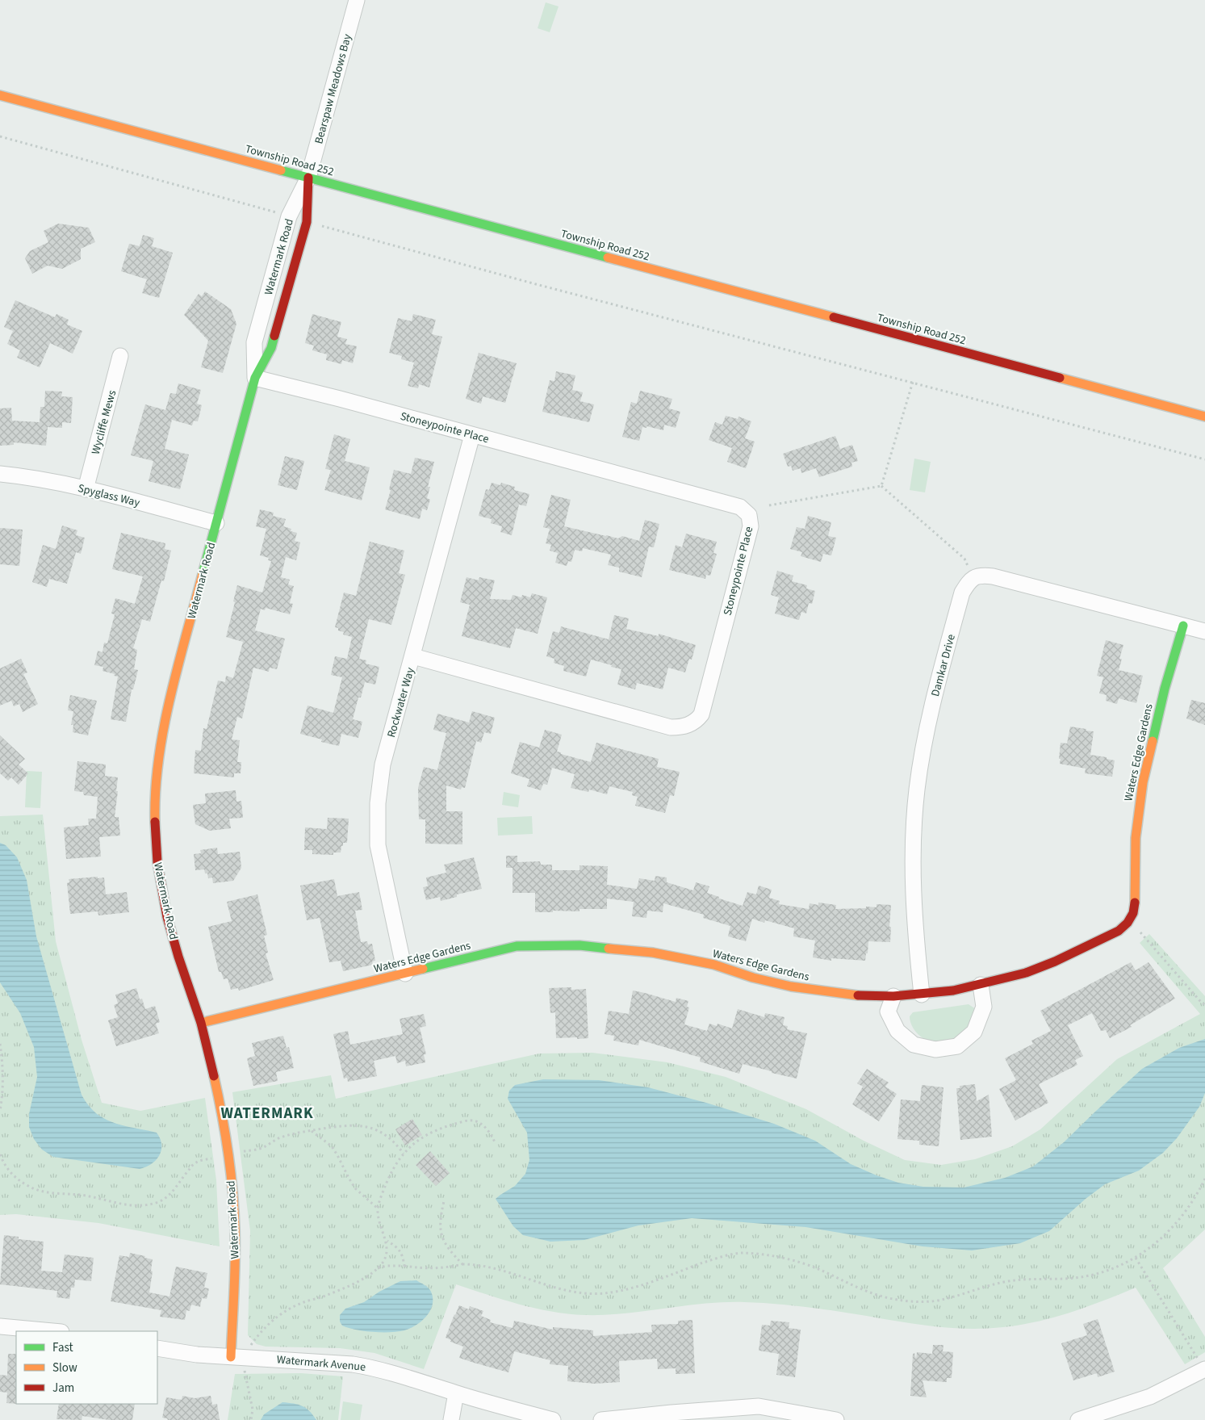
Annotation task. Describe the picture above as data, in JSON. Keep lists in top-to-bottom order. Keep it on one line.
{"streets":{"street":["Bearspaw Meadows Bay","Township Road 252","Watermark Road","Wycliffe Mews","Stoneypointe Place","Spyglass Way","Damkar Drive","Rockwater Way","Waters Edge Gardens","Watermark Avenue"]},"crossings":[["Bearspaw Meadows Bay","Township Road 252"],["Bearspaw Meadows Bay","Watermark Road"],["Township Road 252","Watermark Road"],["Watermark Road","Stoneypointe Place"],["Watermark Road","Spyglass Way"],["Watermark Road","Waters Edge Gardens"],["Watermark Road","Watermark Avenue"],["Wycliffe Mews","Spyglass Way"],["Stoneypointe Place","Rockwater Way"],["Damkar Drive","Waters Edge Gardens"],["Rockwater Way","Waters Edge Gardens"]],"districts":["WATERMARK"],"legend":["Fast","Slow","Jam"]}
